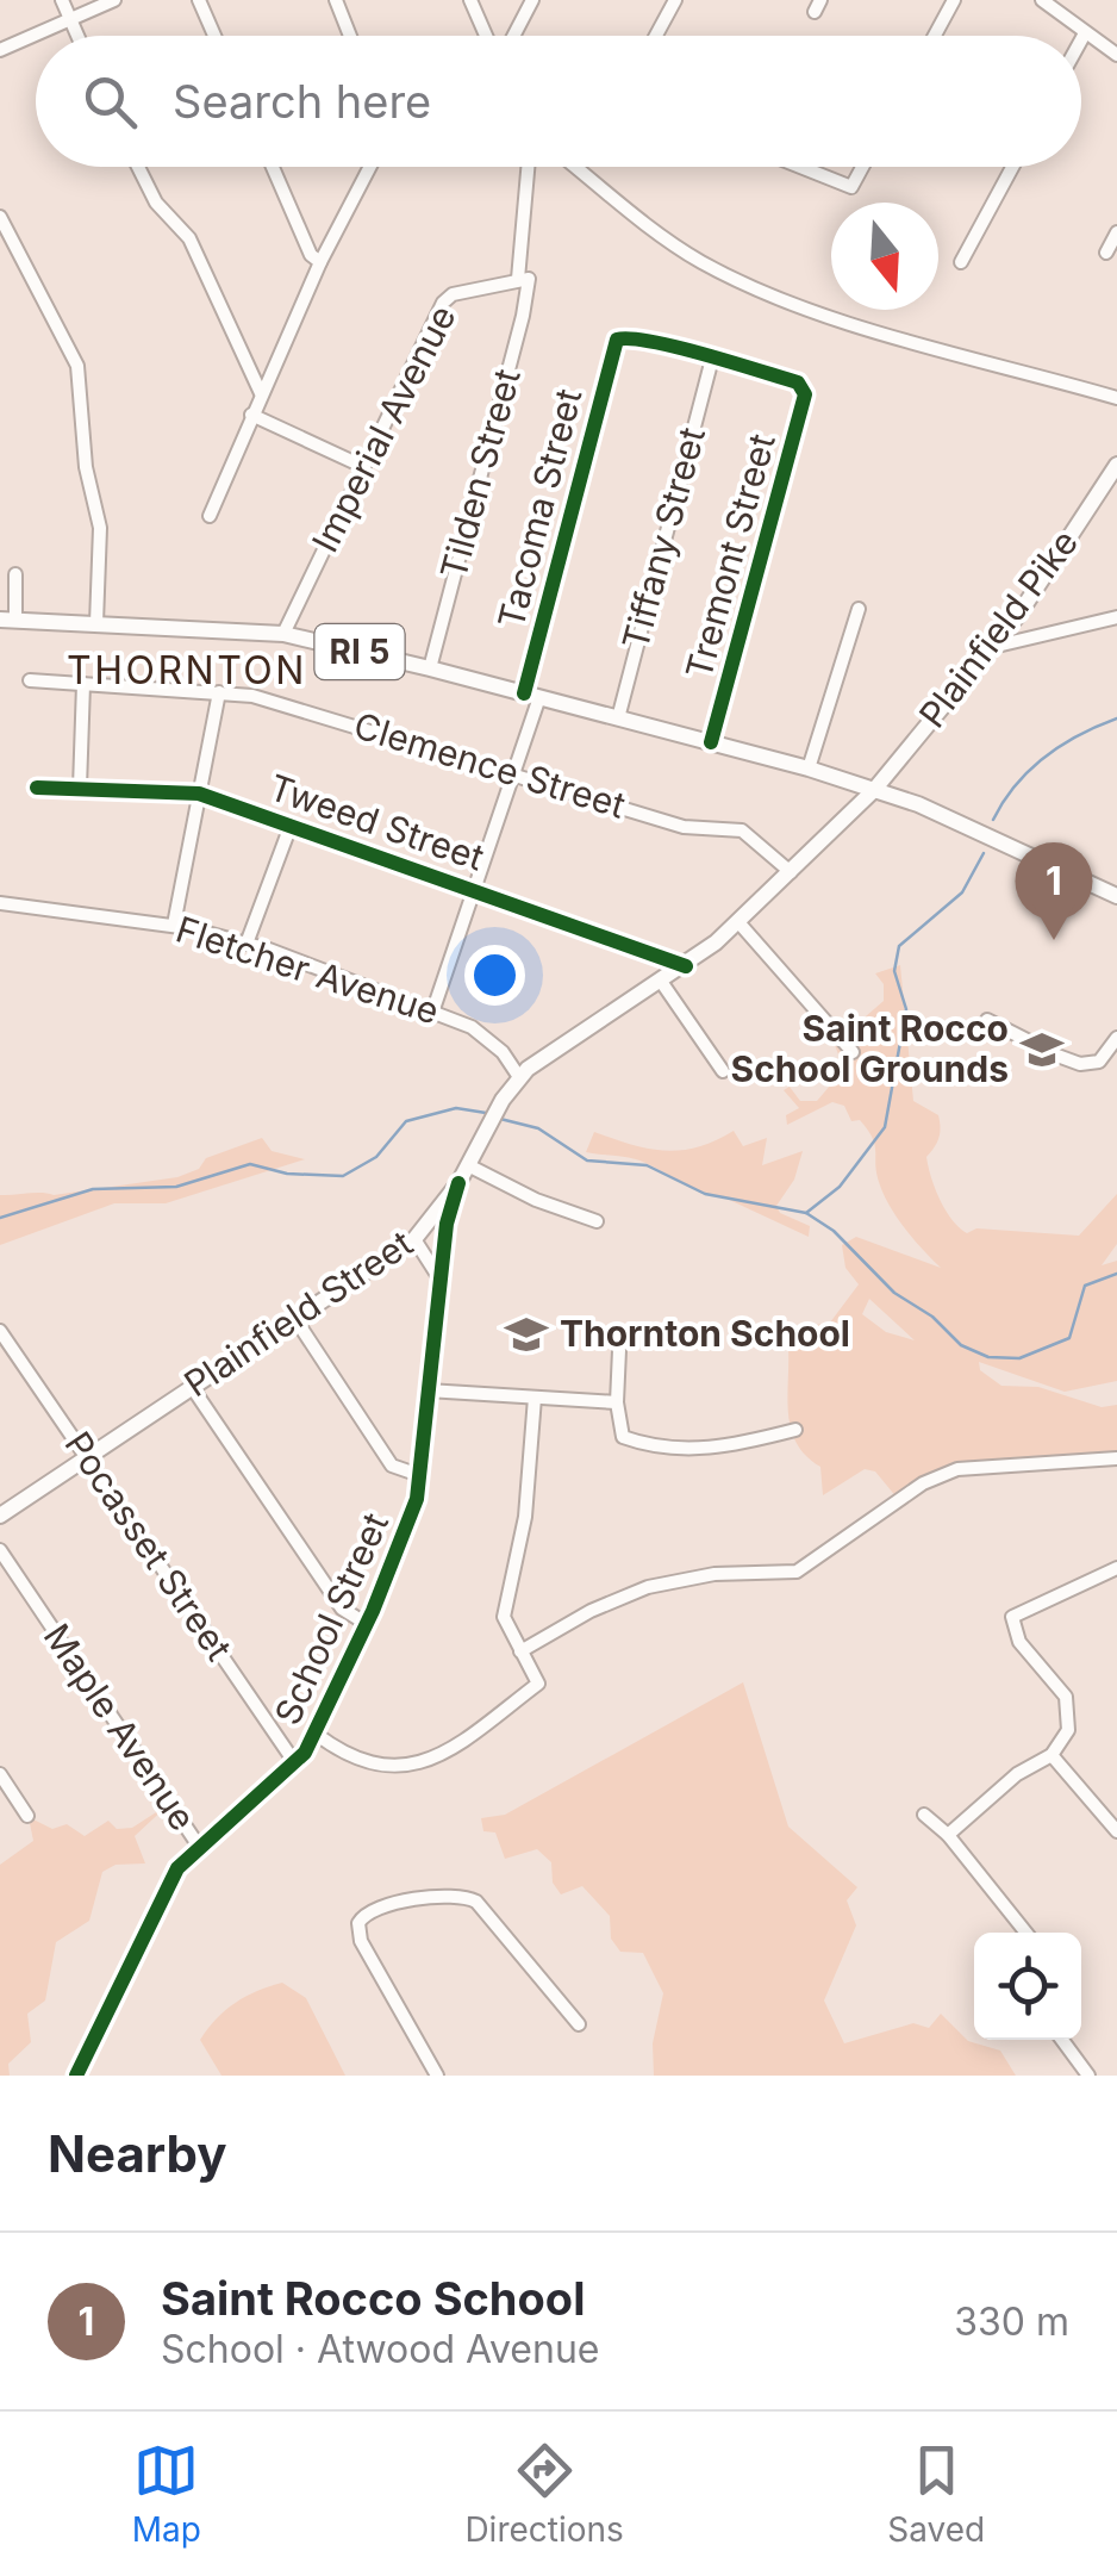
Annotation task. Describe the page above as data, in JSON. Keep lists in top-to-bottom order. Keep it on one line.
{"streets":{"main road":["Plainfield Pike","RI 5","Plainfield Street"],"street":["Imperial Avenue","Tilden Street","Tacoma Street","Tiffany Street","Tremont Street","Clemence Street","Tweed Street","Fletcher Avenue","Pocasset Street","School Street","Maple Avenue"]},"crossings":[["Imperial Avenue","Tilden Street"],["Imperial Avenue","RI 5"],["Tilden Street","RI 5"],["Tacoma Street","Tiffany Street"],["Tacoma Street","Tremont Street"],["Tacoma Street","RI 5"],["Tacoma Street","Clemence Street"],["Tacoma Street","Tweed Street"],["Tacoma Street","Fletcher Avenue"],["Tiffany Street","Tremont Street"],["Tiffany Street","RI 5"],["Tremont Street","RI 5"],["Plainfield Pike","RI 5"],["Plainfield Pike","Plainfield Street"],["RI 5","Plainfield Street"],["Clemence Street","Plainfield Street"],["Tweed Street","Plainfield Street"],["Fletcher Avenue","Plainfield Street"],["Plainfield Street","Pocasset Street"],["Plainfield Street","School Street"],["Pocasset Street","School Street"],["School Street","Maple Avenue"]],"districts":["THORNTON"],"places":{"school or university":["Saint Rocco School Grounds","Thornton School"]},"north":"bottom","page":{"search":"Search here","pins":"1","heading":"Nearby","list":[{"mark":"1","name":"Saint Rocco School","note":"School · Atwood Avenue","value":"330 m"}],"nav":["Map","Directions","Saved"]}}
